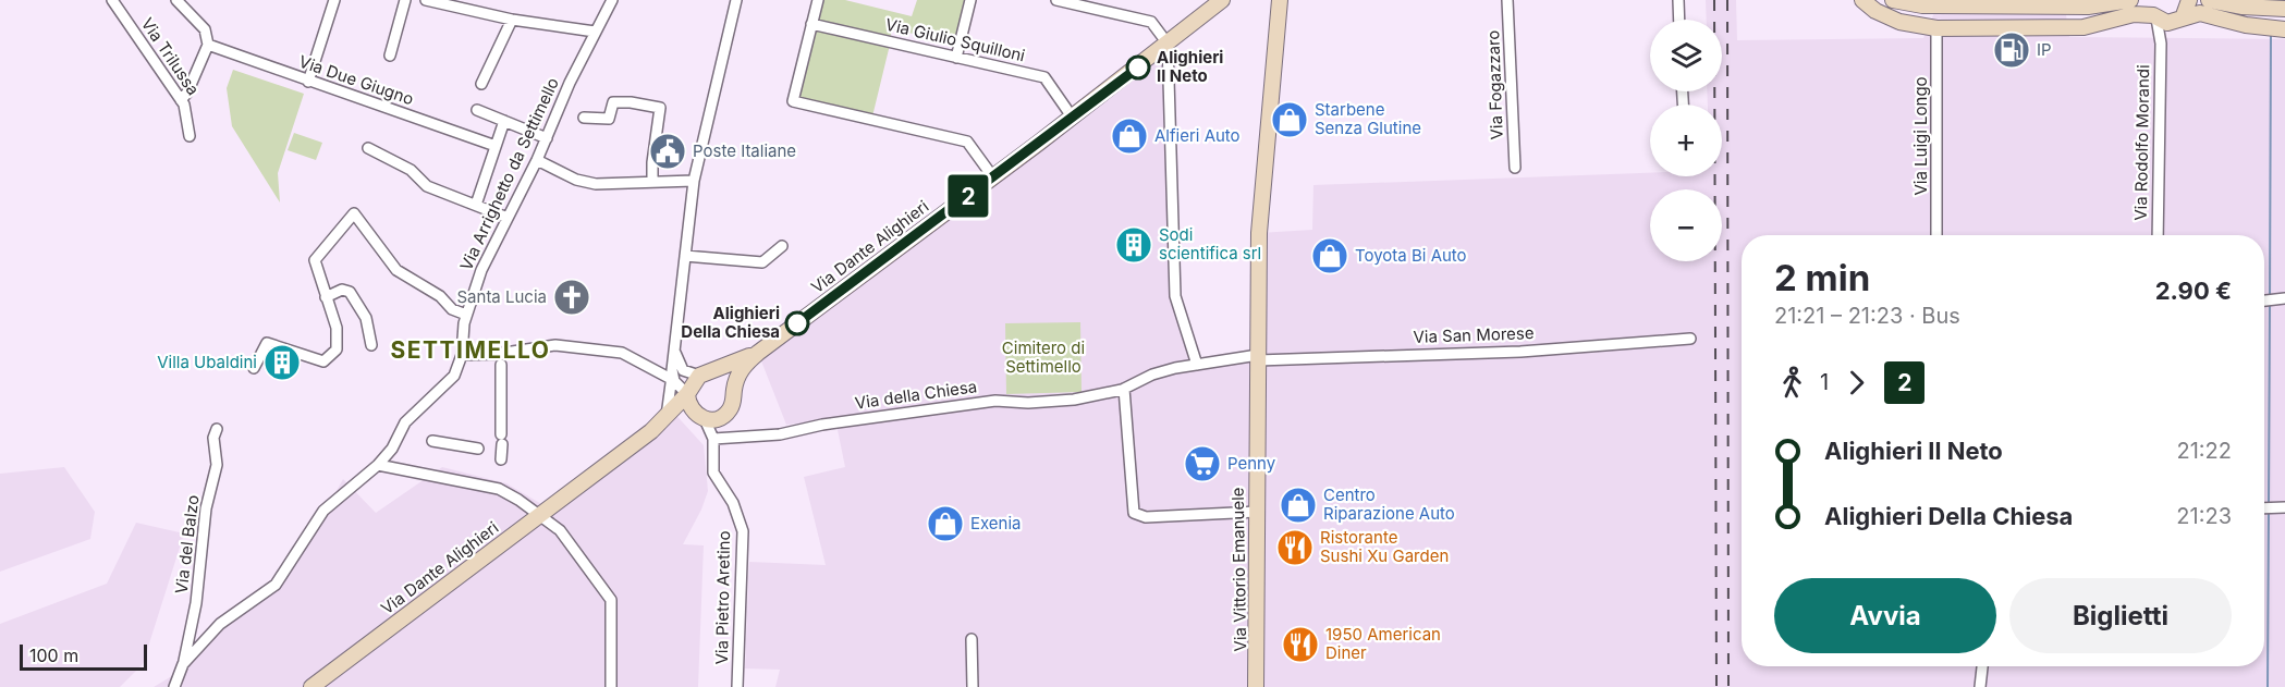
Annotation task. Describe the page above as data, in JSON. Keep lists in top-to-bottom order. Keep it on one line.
{"streets":{"main road":["Via Dante Alighieri","Via Vittorio Emanuele"],"street":["Via Giulio Squilloni","Via Trilussa","Via Due Giugno","Via Fogazzaro","Via Luigi Longo","Via Rodolfo Morandi","Via Arrighetto da Settimello","Via San Morese","Via della Chiesa","Via del Balzo","Via Pietro Aretino"]},"crossings":[["Via Giulio Squilloni","Via Dante Alighieri"],["Via Arrighetto da Settimello","Via del Balzo"],["Via San Morese","Via della Chiesa"],["Via San Morese","Via Vittorio Emanuele"],["Via della Chiesa","Via Vittorio Emanuele"],["Via della Chiesa","Via Pietro Aretino"]],"districts":["SETTIMELLO"],"parks":["Cimitero di Settimello"],"places":{"fuel station":["IP"],"other":["Alighieri Il Neto","Alighieri Della Chiesa"],"shop":["Starbene Senza Glutine","Alfieri Auto","Toyota Bi Auto","Centro Riparazione Auto","Exenia"],"public building":["Poste Italiane"],"building":["Sodi scientifica srl","Villa Ubaldini"],"church":["Santa Lucia"],"supermarket":["Penny"],"restaurant":["Ristorante Sushi Xu Garden","1950 American Diner"]},"lines":["bus line 2"],"scale_bar":"100 m","page":{"on_map":"2","map_buttons":["+","−"],"heading":["2 min","21:21 – 21:23 · Bus","2.90 €"],"legs":["1","2"],"list":[{"name":"Alighieri Il Neto","value":"21:22"},{"name":"Alighieri Della Chiesa","value":"21:23"}],"buttons":["Avvia","Biglietti"],"scale":"100 m"}}
